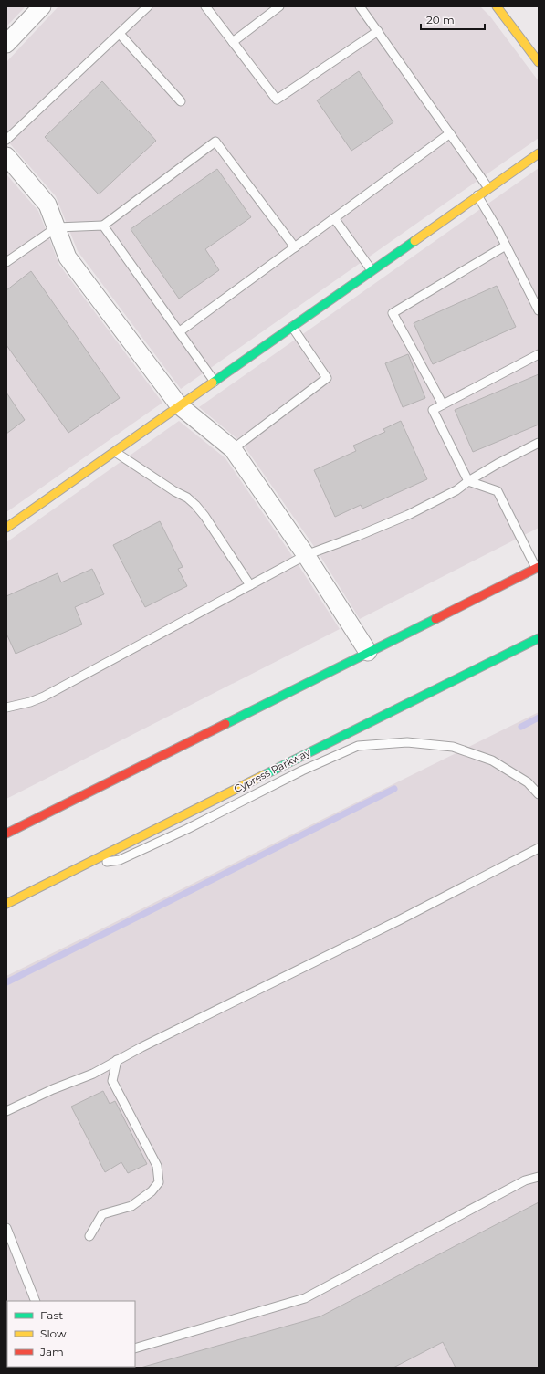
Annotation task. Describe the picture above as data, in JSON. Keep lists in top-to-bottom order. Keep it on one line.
{"streets":{"main road":["Cypress Parkway"]},"legend":["Fast","Slow","Jam"],"scale_bar":"20 m"}
